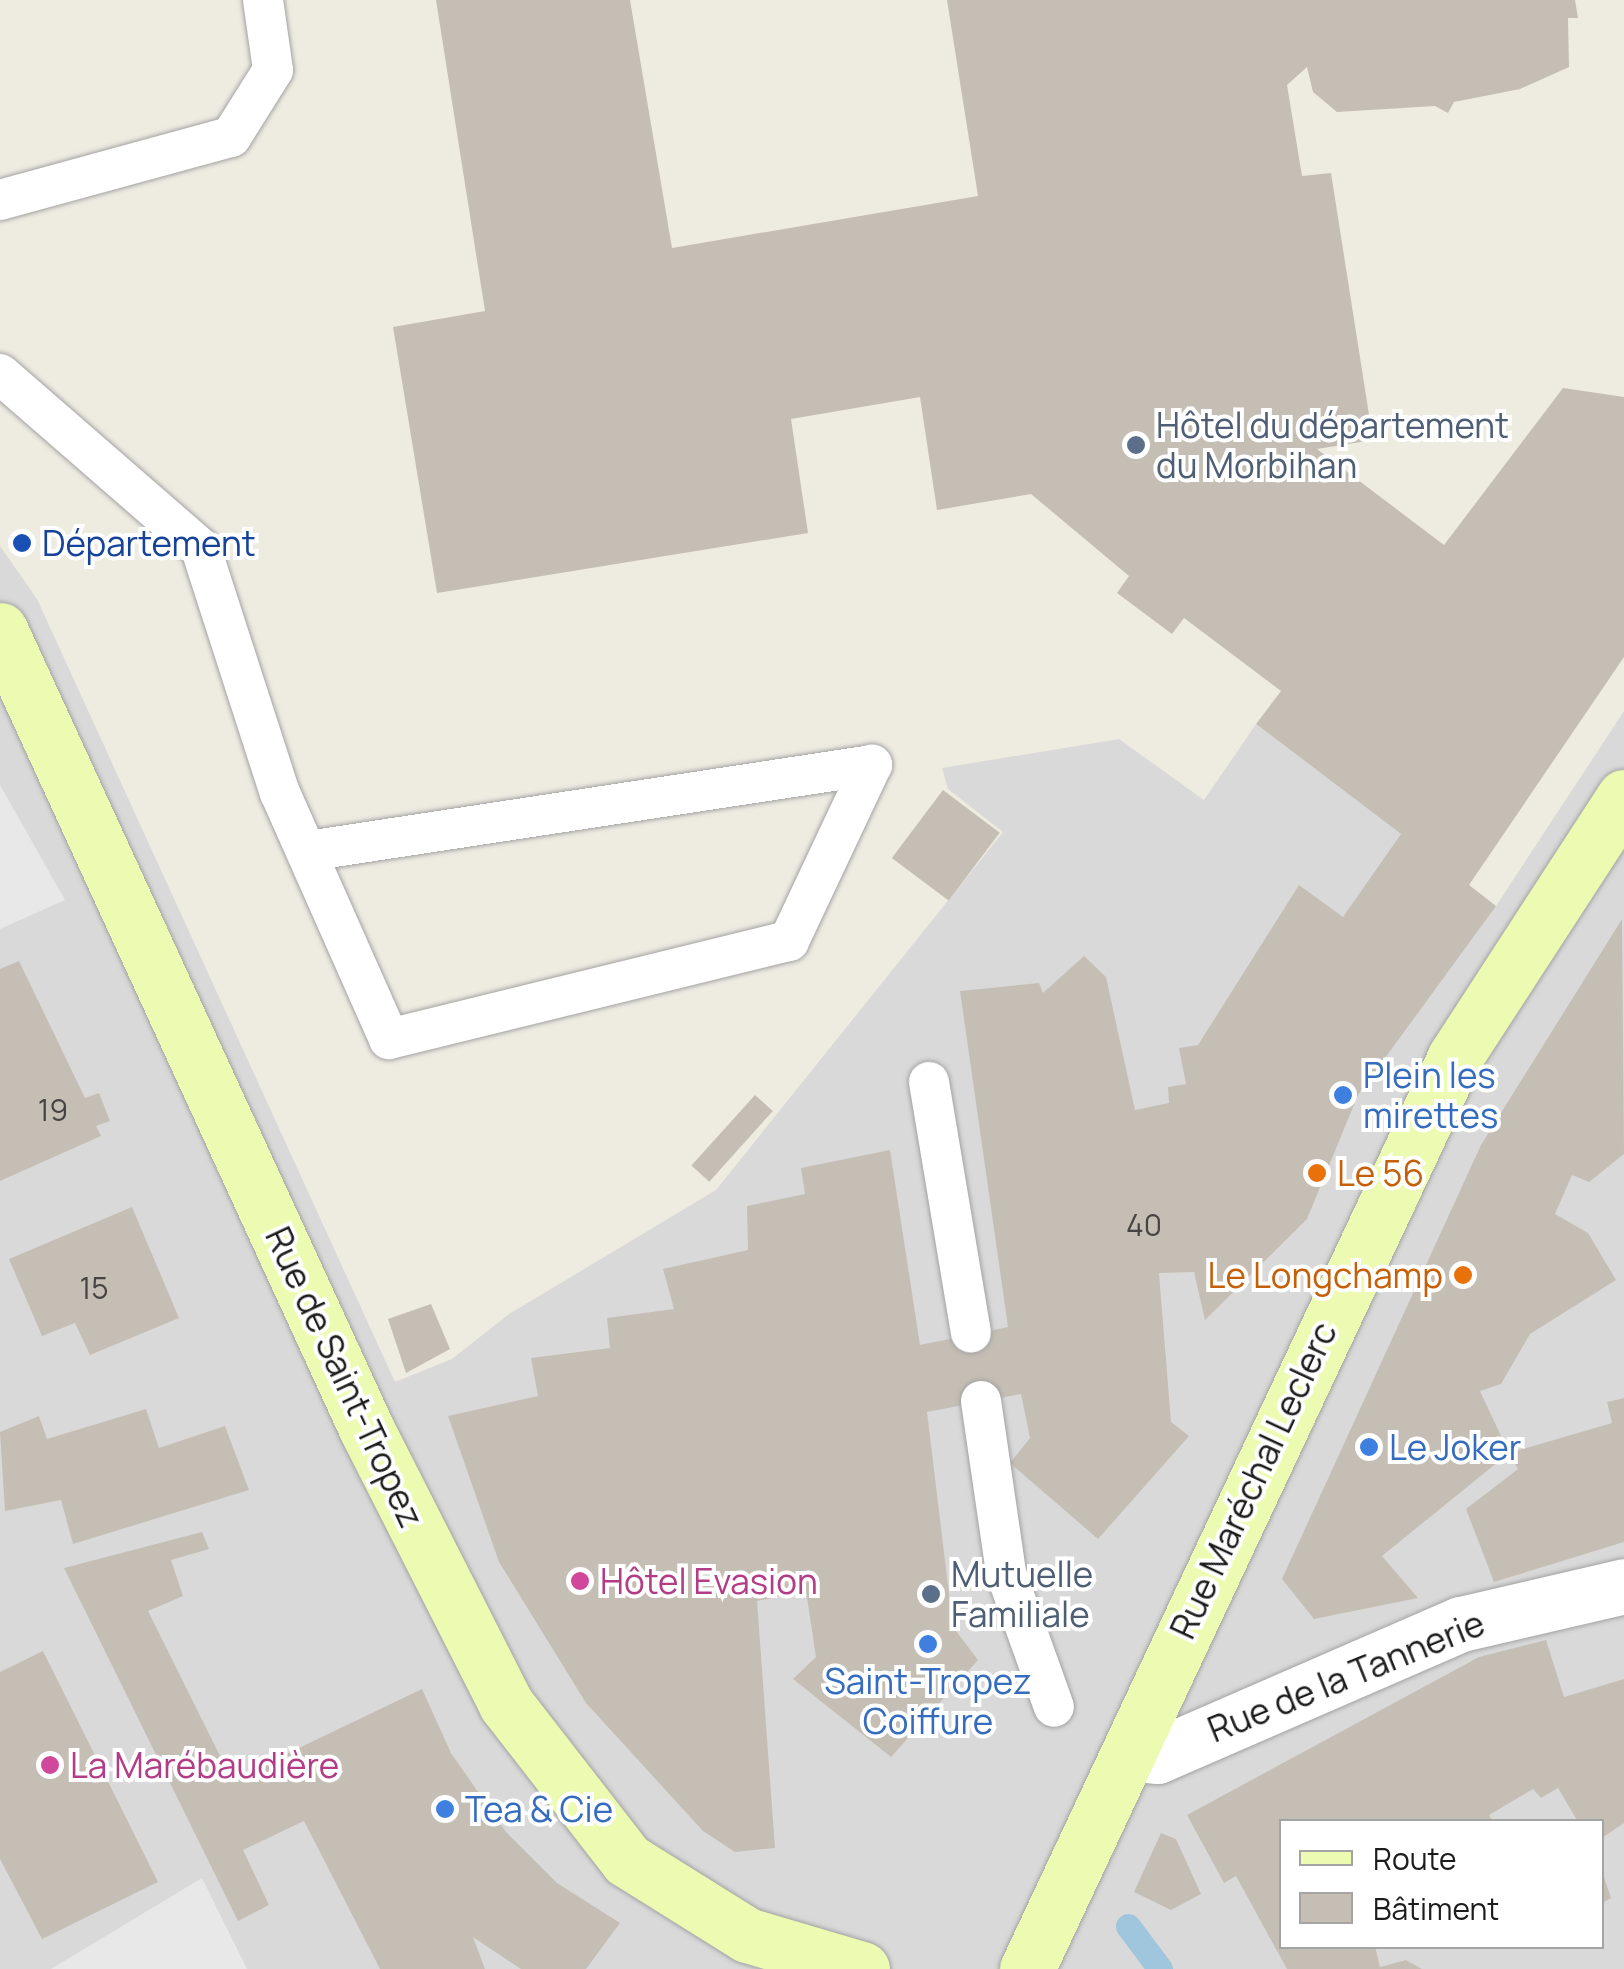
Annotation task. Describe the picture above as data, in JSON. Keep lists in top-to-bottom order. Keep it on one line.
{"streets":{"street":["Rue de Saint-Tropez","Rue Maréchal Leclerc","Rue de la Tannerie"]},"crossings":[["Rue Maréchal Leclerc","Rue de la Tannerie"]],"places":["Hôtel du département du Morbihan","Département","Plein les mirettes","Le 56","Le Longchamp","Le Joker","Hôtel Evasion","Mutuelle Familiale","Saint-Tropez Coiffure","La Marébaudière","Tea & Cie"],"house_numbers":["19","40","15"],"legend":["Route","Bâtiment"]}
